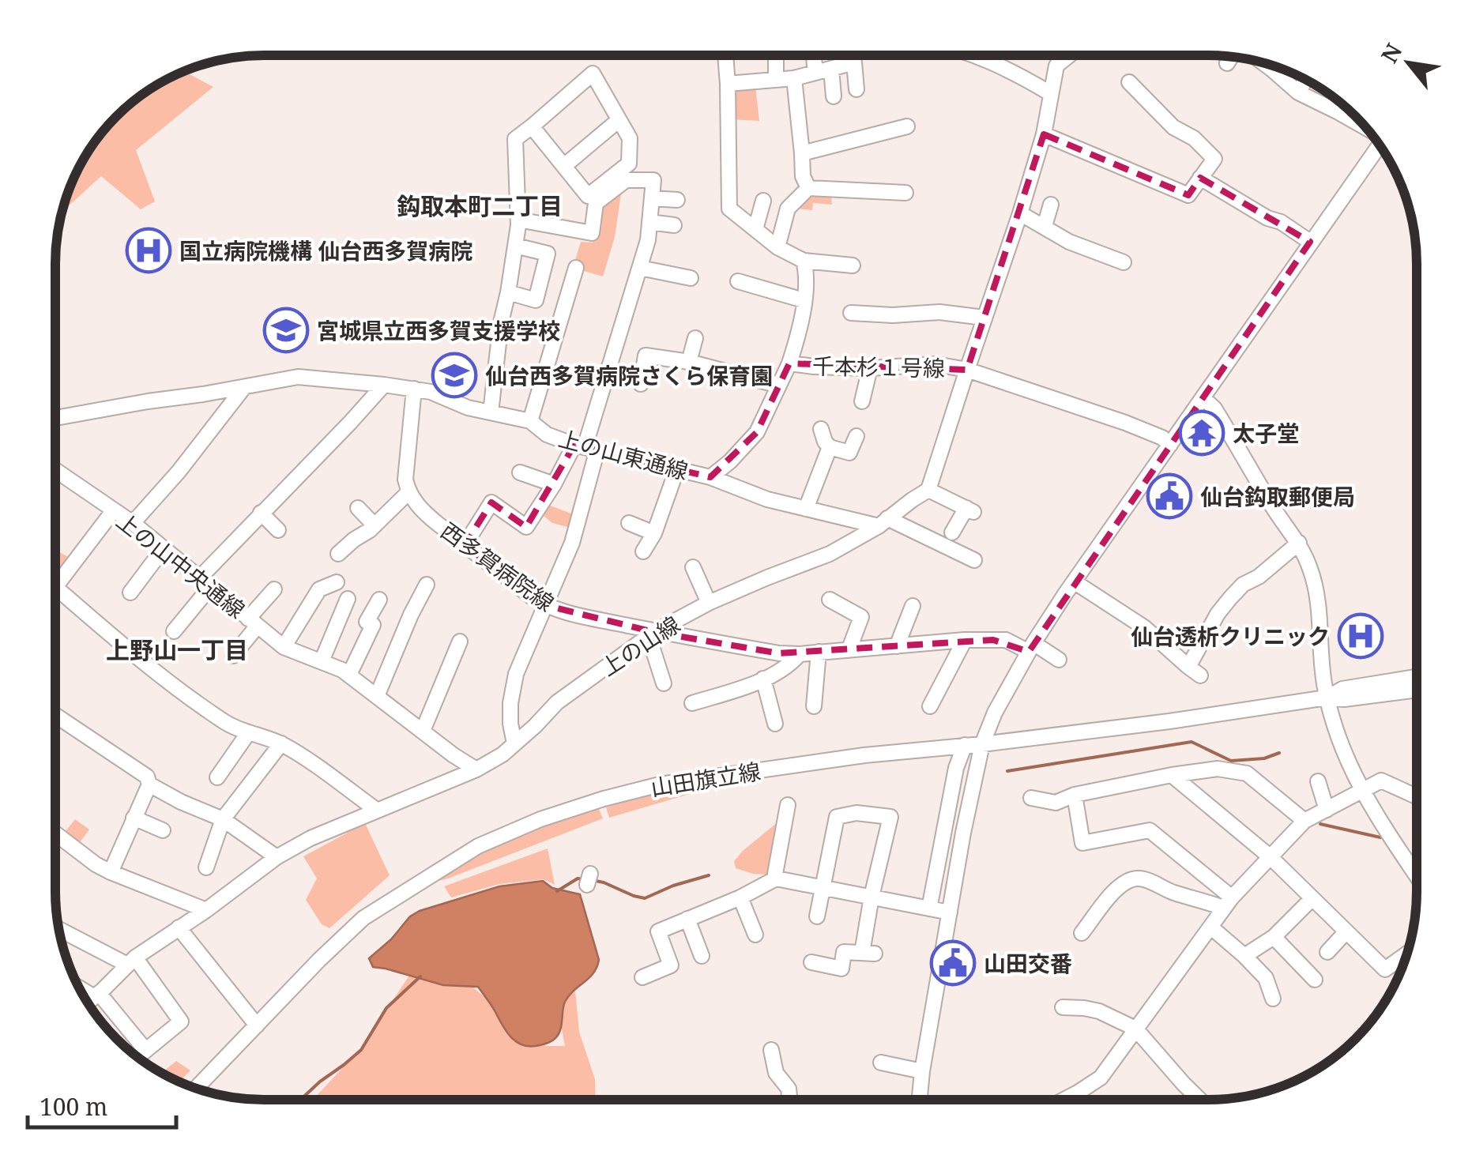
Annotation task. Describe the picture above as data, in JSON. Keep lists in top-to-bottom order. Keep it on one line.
{"streets":{"street":["千本杉１号線","上の山東通線","上の山中央通線","西多賀病院線","上の山線","山田旗立線"]},"crossings":[["千本杉１号線","上の山東通線"],["上の山東通線","上の山線"],["上の山中央通線","上の山線"],["西多賀病院線","上の山線"]],"districts":["鈎取本町二丁目","上野山一丁目"],"places":{"hospital":["国立病院機構 仙台西多賀病院","仙台透析クリニック"],"school or university":["宮城県立西多賀支援学校","仙台西多賀病院さくら保育園"],"temple":["太子堂"],"public building":["仙台鈎取郵便局","山田交番"]},"scale_bar":"100 m","north":"top left"}
